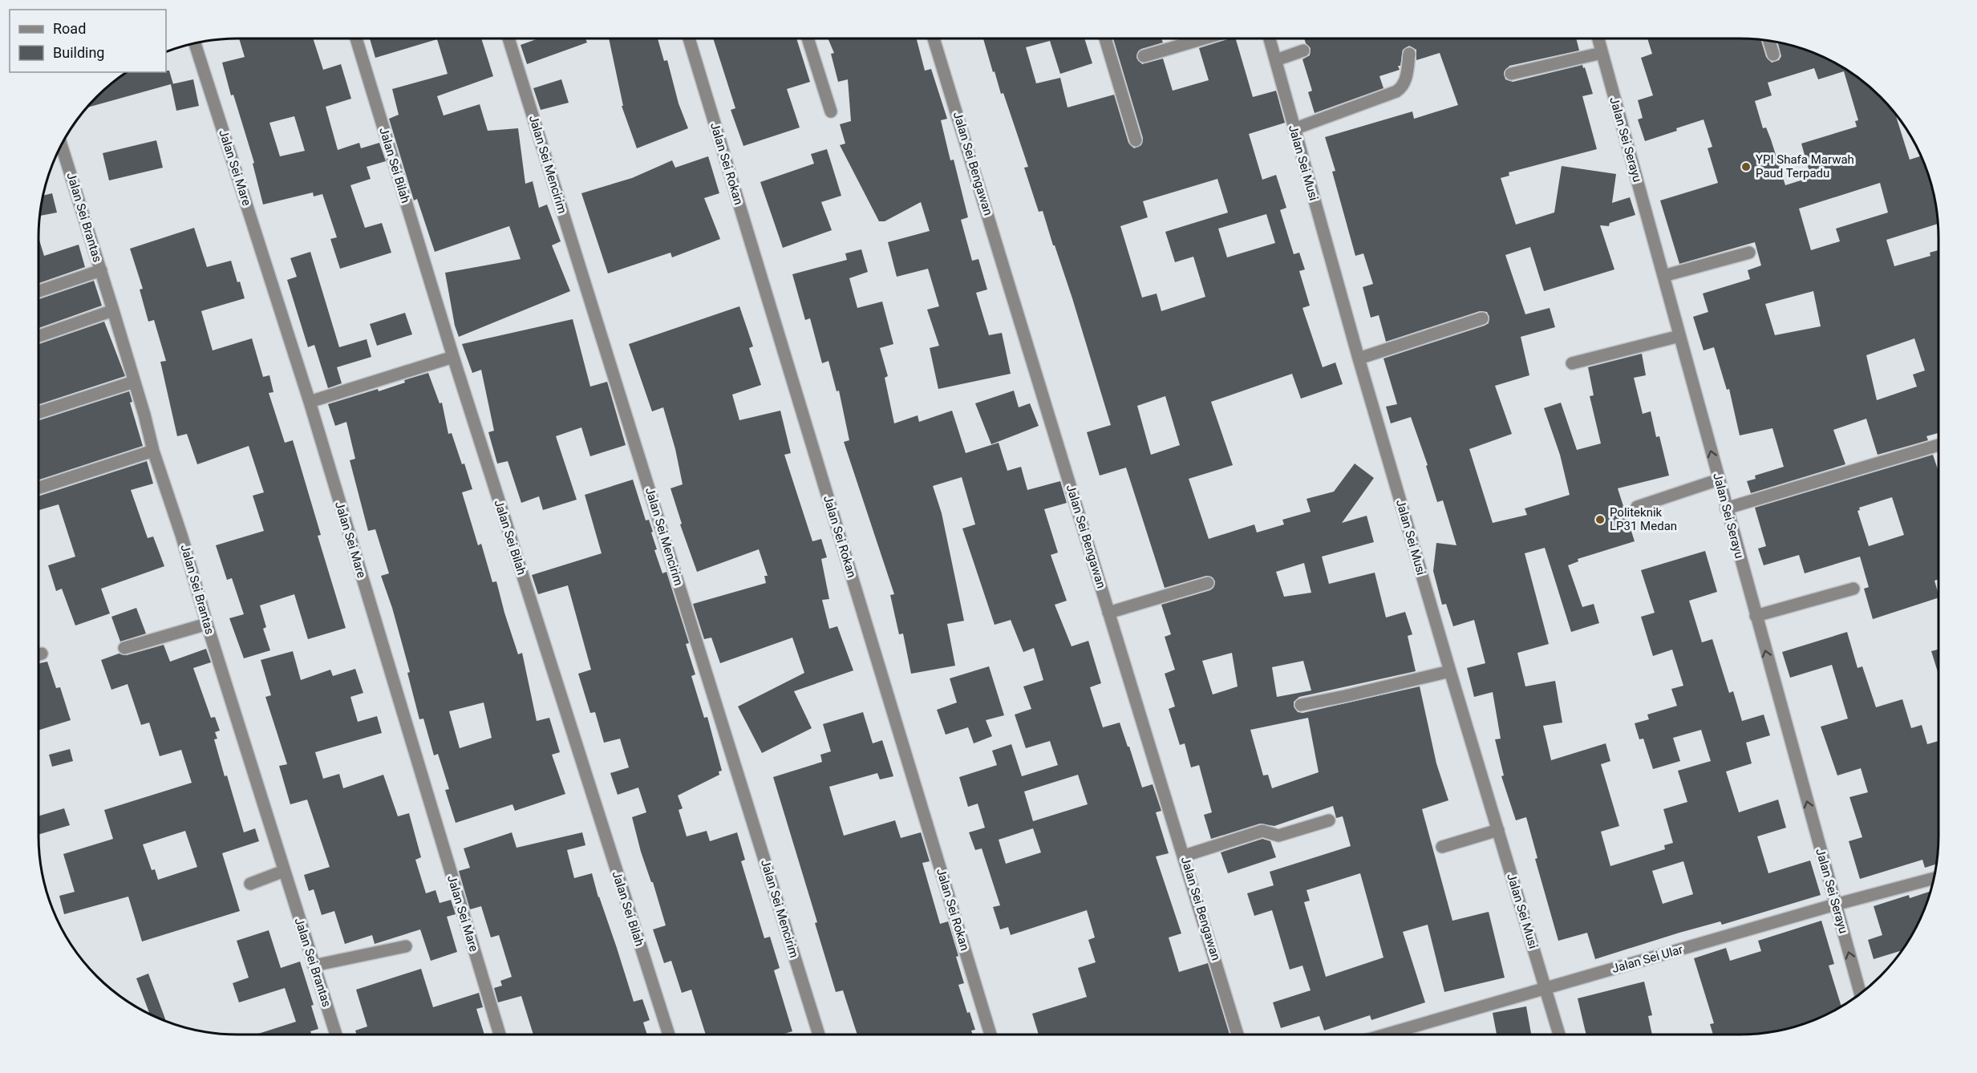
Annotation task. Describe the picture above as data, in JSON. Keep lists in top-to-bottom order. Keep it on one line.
{"streets":{"street":["Jalan Sei Serayu","Jalan Sei Musi","Jalan Sei Rokan","Jalan Sei Bengawan","Jalan Sei Mencirim","Jalan Sei Bilah","Jalan Sei Mare","Jalan Sei Brantas","Jalan Sei Ular"]},"crossings":[["Jalan Sei Serayu","Jalan Sei Ular"],["Jalan Sei Musi","Jalan Sei Ular"]],"one_way":["Jalan Sei Serayu"],"places":["YPI Shafa Marwah Paud Terpadu","Politeknik LP31 Medan"],"legend":["Road","Building"]}
